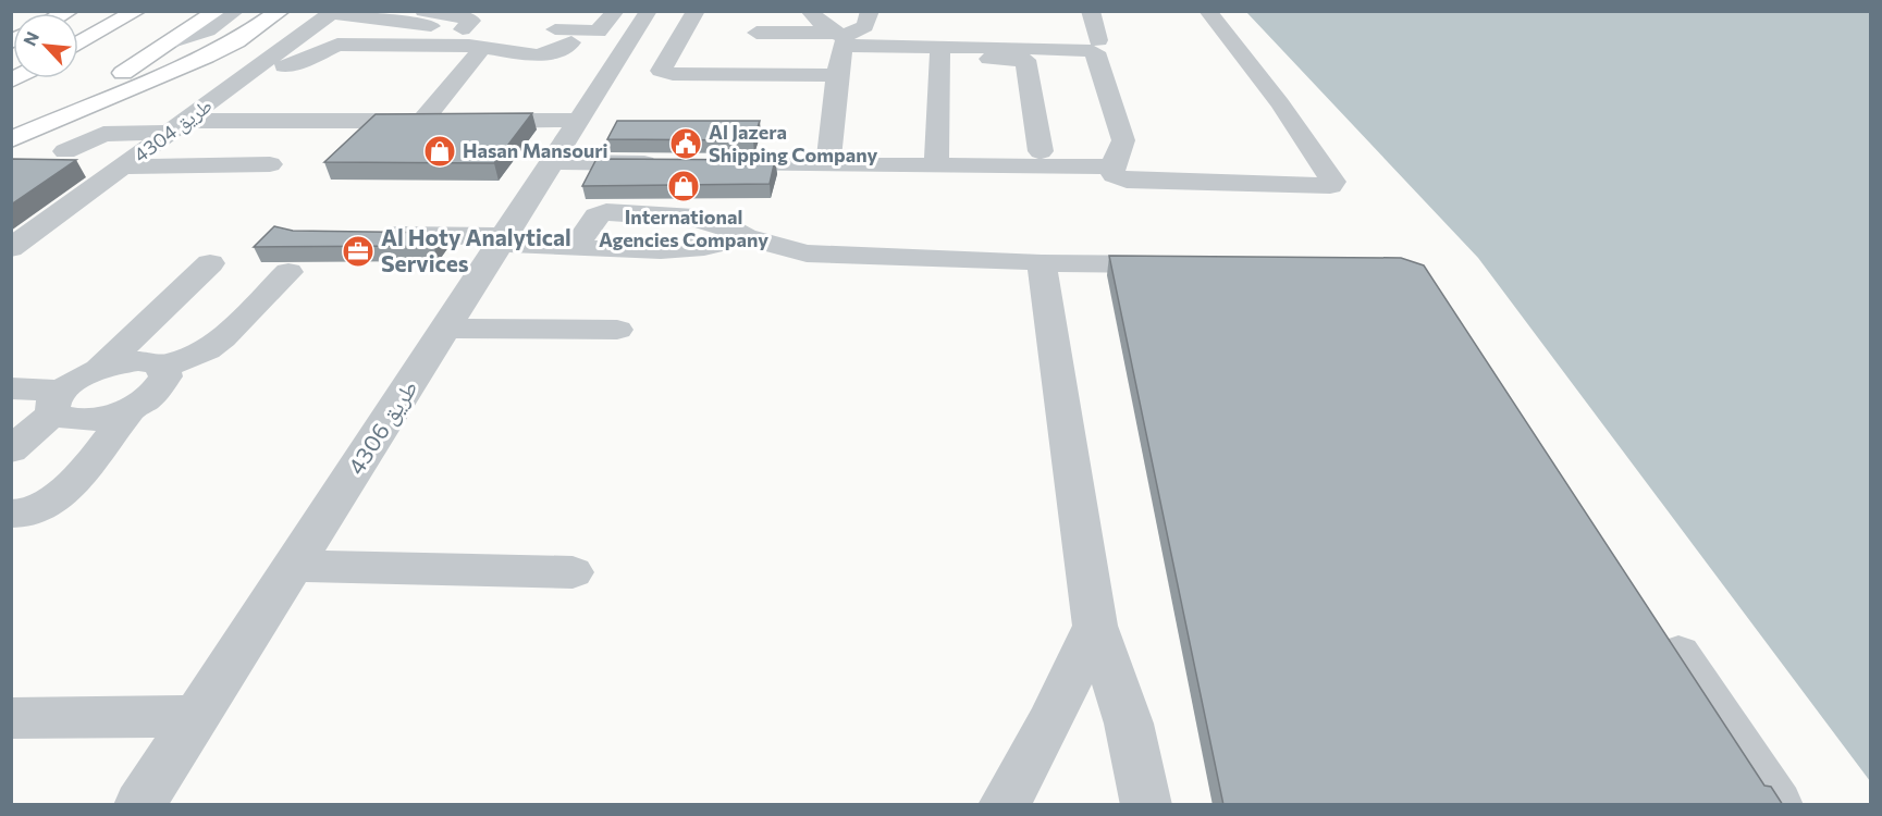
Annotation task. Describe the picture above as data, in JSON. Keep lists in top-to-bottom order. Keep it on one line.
{"streets":{"street":["طريق 4304","طريق 4306"]},"places":{"public building":["Al Jazera Shipping Company"],"shop":["Hasan Mansouri","International Agencies Company"],"office":["Al Hoty Analytical Services"]},"north":"top left"}
